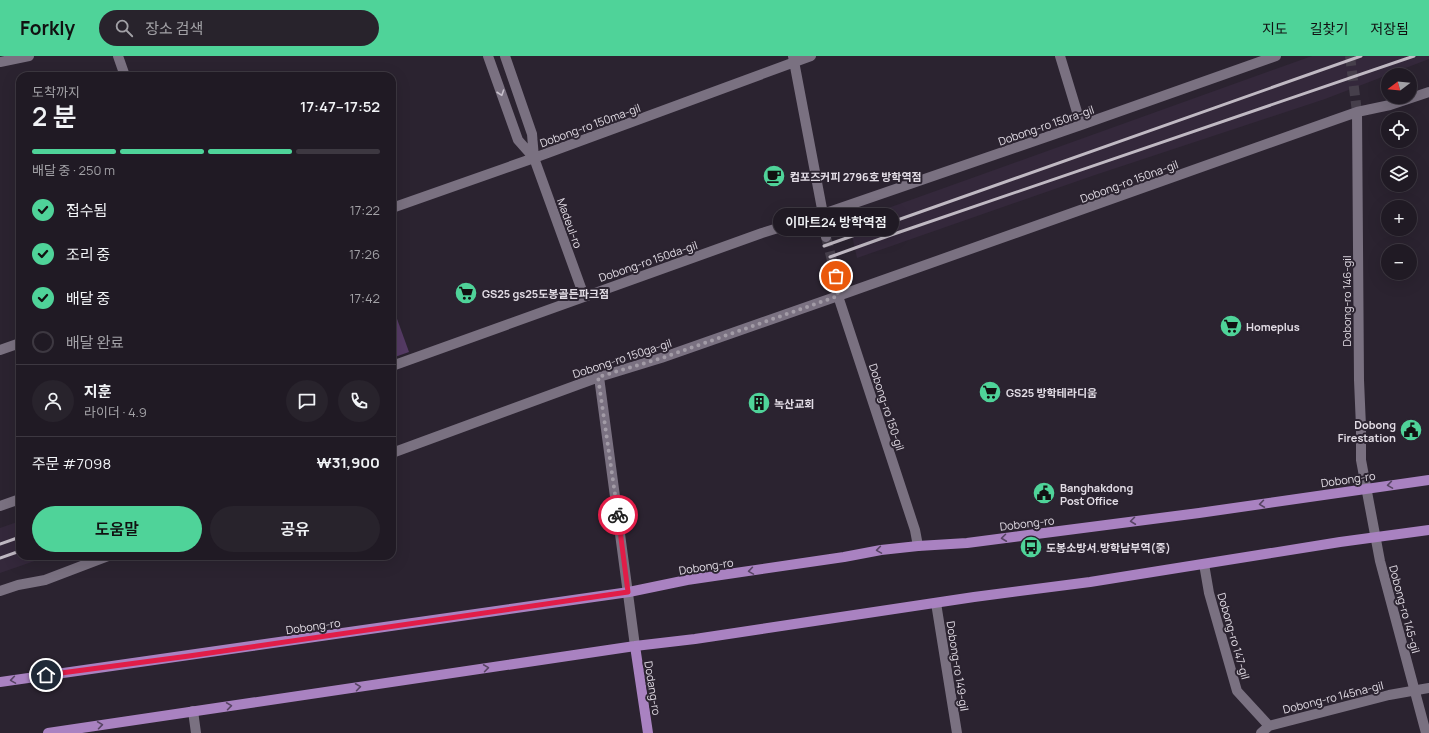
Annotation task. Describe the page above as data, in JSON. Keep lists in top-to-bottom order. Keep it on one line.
{"streets":{"main road":["Dobong-ro","Dodang-ro"],"street":["Dobong-ro 150ma-gil","Dobong-ro 150ra-gil","Dobong-ro 150na-gil","Madeul-ro","Dobong-ro 150da-gil","Dobong-ro 146-gil","Dobong-ro 150ga-gil","Dobong-ro 150-gil","Dobong-ro 145-gil","Dobong-ro 147-gil","Dobong-ro 149-gil","Dobong-ro 145na-gil"]},"crossings":[["Dobong-ro 150ma-gil","Madeul-ro"],["Dobong-ro 150ra-gil","Dobong-ro 150da-gil"],["Dobong-ro 150na-gil","Dobong-ro 146-gil"],["Dobong-ro 150na-gil","Dobong-ro 150ga-gil"],["Dobong-ro 150na-gil","Dobong-ro 150-gil"],["Madeul-ro","Dobong-ro 150da-gil"],["Dobong-ro 146-gil","Dobong-ro"],["Dobong-ro 146-gil","Dobong-ro 145-gil"],["Dobong-ro 150ga-gil","Dobong-ro 150-gil"],["Dobong-ro 150-gil","Dobong-ro"],["Dobong-ro","Dobong-ro 145-gil"],["Dobong-ro 145-gil","Dobong-ro 145na-gil"],["Dobong-ro 147-gil","Dobong-ro 145na-gil"]],"places":{"cafe":["컴포즈커피 2796호 방학역점"],"other":["이마트24 방학역점"],"supermarket":["GS25 gs25도봉골든파크점","Homeplus","GS25 방학테라디움"],"building":["녹산교회"],"public building":["Dobong Firestation","Banghakdong Post Office"],"bus stop":["도봉소방서.방학남부역(중)"]},"north":"left","page":{"header":"Forkly","search":"장소 검색","nav":["지도","길찾기","저장됨"],"map_buttons":["+","−"],"heading":["2 분","도착까지","17:47–17:52"],"panel":["지훈","라이더 · 4.9","주문 #7098","₩31,900"],"bar":"배달 중 · 250 m","list":[["접수됨","17:22"],["조리 중","17:26"],["배달 중","17:42"],"배달 완료"],"bubble":"이마트24 방학역점","buttons":["도움말","공유"]}}
